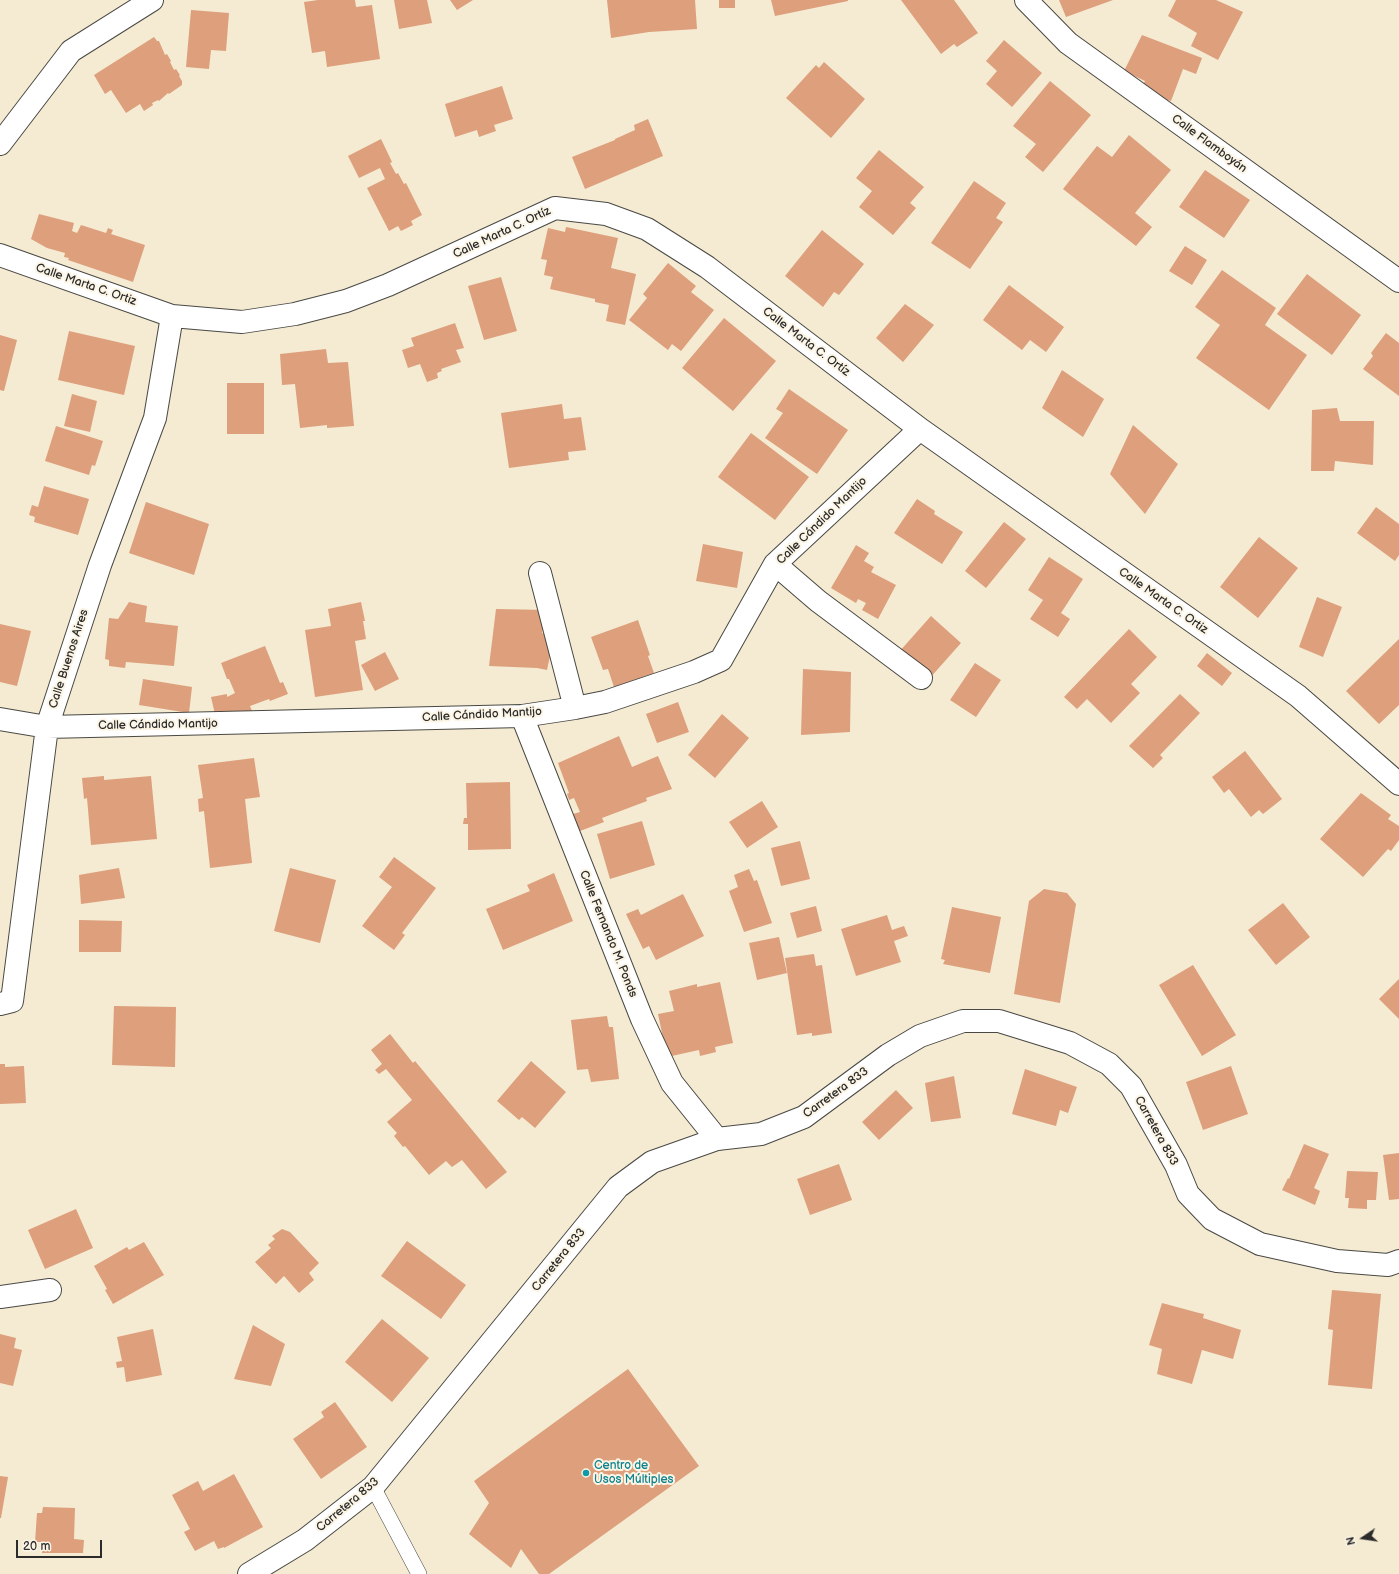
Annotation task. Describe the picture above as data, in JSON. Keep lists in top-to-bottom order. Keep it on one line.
{"streets":{"street":["Calle Flamboyán","Calle Marta C. Ortíz","Calle Marta C. Ortiz","Calle Cándido Mantijo","Calle Buenos Aires","Calle Fernando M. Ponds","Carretera 833"]},"crossings":[["Calle Marta C. Ortíz","Calle Marta C. Ortiz"],["Calle Marta C. Ortíz","Calle Cándido Mantijo"],["Calle Marta C. Ortíz","Calle Buenos Aires"],["Calle Marta C. Ortiz","Calle Cándido Mantijo"],["Calle Marta C. Ortiz","Calle Buenos Aires"],["Calle Cándido Mantijo","Calle Buenos Aires"],["Calle Cándido Mantijo","Calle Fernando M. Ponds"],["Calle Fernando M. Ponds","Carretera 833"]],"places":["Centro de Usos Múltiples"],"scale_bar":"20 m","north":"left"}
